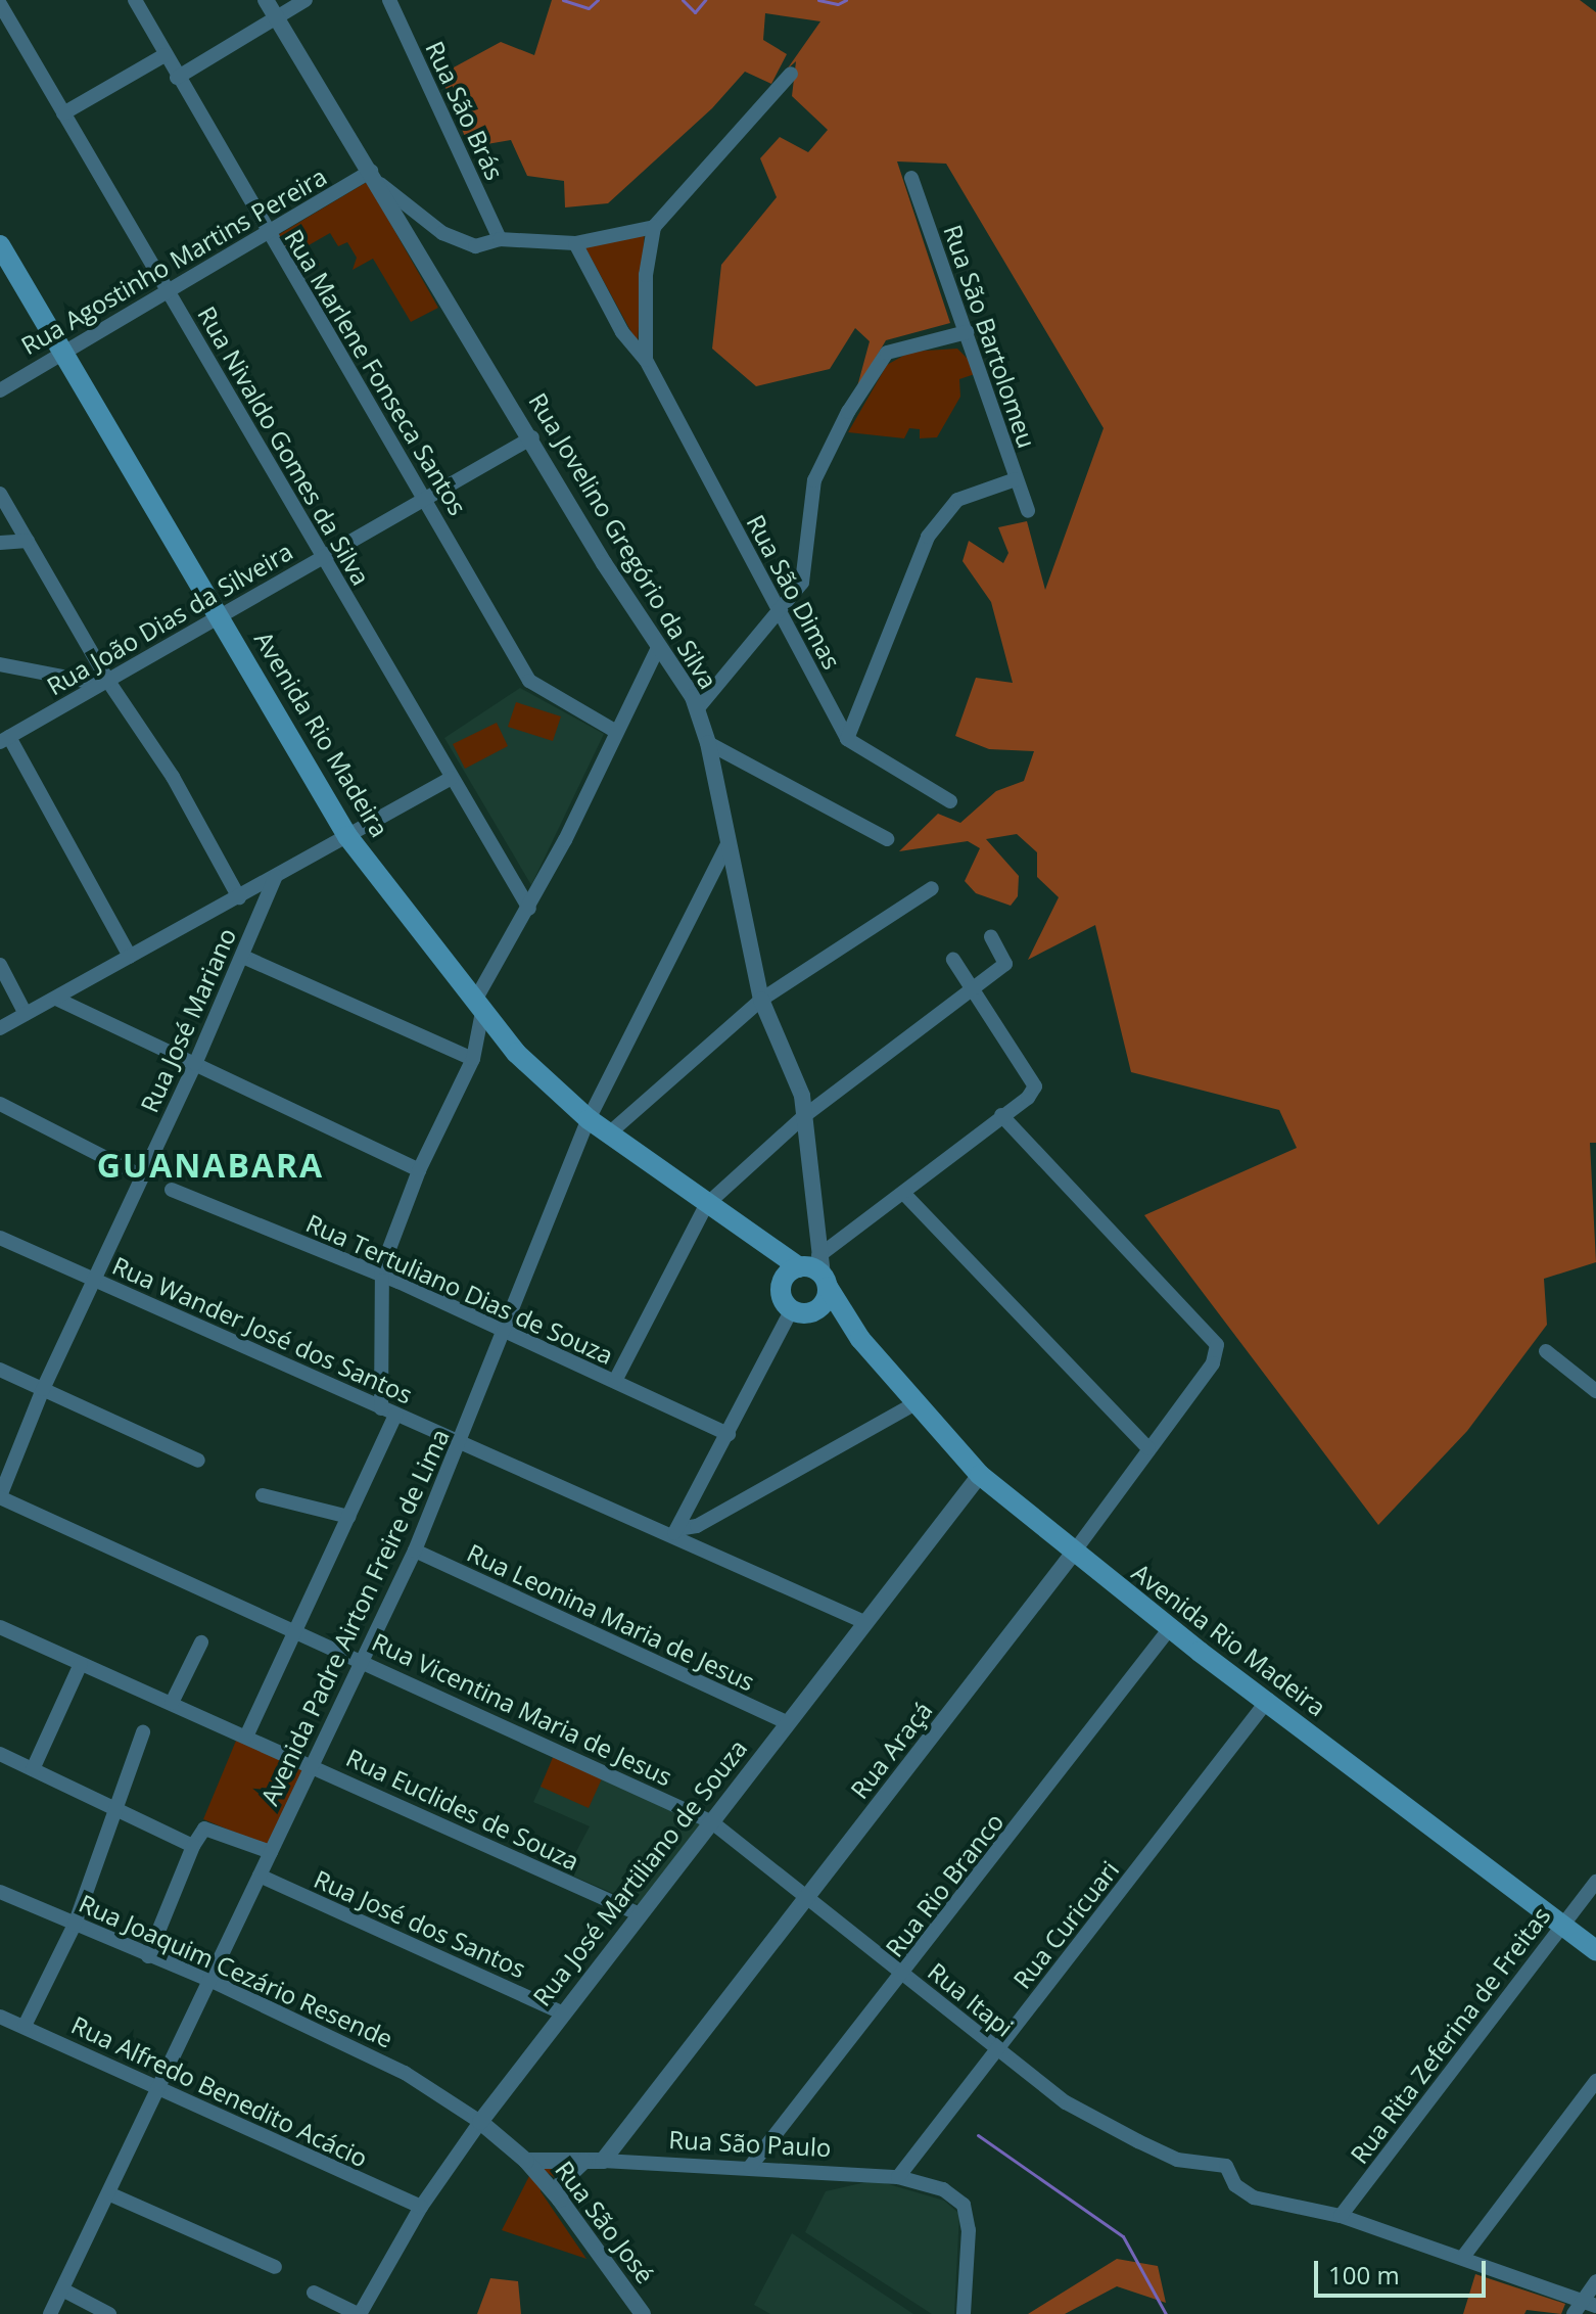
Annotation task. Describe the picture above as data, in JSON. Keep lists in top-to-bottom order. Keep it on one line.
{"streets":{"main road":["Avenida Rio Madeira"],"street":["Rua São Brás","Rua Agostinho Martins Pereira","Rua São Bartolomeu","Rua Marlene Fonseca Santos","Rua Nivaldo Gomes da Silva","Rua Jovelino Gregório da Silva","Rua São Dimas","Rua João Dias da Silveira","Rua José Mariano","Rua Tertuliano Dias de Souza","Rua Wander José dos Santos","Avenida Padre Airton Freire de Lima","Rua Leonina Maria de Jesus","Rua Vicentina Maria de Jesus","Rua Araçá","Rua Euclides de Souza","Rua José Martiliano de Souza","Rua Rio Branco","Rua José dos Santos","Rua Curicuari","Rua Joaquim Cezário Resende","Rua Itapi","Rua Rita Zeferina de Freitas","Rua Alfredo Benedito Acácio","Rua São Paulo","Rua São José"]},"crossings":[["Rua Agostinho Martins Pereira","Rua Marlene Fonseca Santos"],["Rua Agostinho Martins Pereira","Rua Nivaldo Gomes da Silva"],["Rua Agostinho Martins Pereira","Rua Jovelino Gregório da Silva"],["Rua Agostinho Martins Pereira","Avenida Rio Madeira"],["Rua Marlene Fonseca Santos","Rua João Dias da Silveira"],["Rua Marlene Fonseca Santos","Avenida Padre Airton Freire de Lima"],["Rua Nivaldo Gomes da Silva","Rua João Dias da Silveira"],["Rua Nivaldo Gomes da Silva","Avenida Padre Airton Freire de Lima"],["Rua Jovelino Gregório da Silva","Rua João Dias da Silveira"],["Rua Jovelino Gregório da Silva","Avenida Rio Madeira"],["Rua Jovelino Gregório da Silva","Avenida Padre Airton Freire de Lima"],["Rua João Dias da Silveira","Avenida Rio Madeira"],["Avenida Rio Madeira","Avenida Padre Airton Freire de Lima"],["Avenida Rio Madeira","Rua Araçá"],["Avenida Rio Madeira","Rua José Martiliano de Souza"],["Avenida Rio Madeira","Rua Rio Branco"],["Avenida Rio Madeira","Rua Curicuari"],["Avenida Rio Madeira","Rua Rita Zeferina de Freitas"],["Rua José Mariano","Rua Wander José dos Santos"],["Rua José Mariano","Rua Vicentina Maria de Jesus"],["Rua Tertuliano Dias de Souza","Avenida Padre Airton Freire de Lima"],["Rua Wander José dos Santos","Avenida Padre Airton Freire de Lima"],["Rua Wander José dos Santos","Rua José Martiliano de Souza"],["Avenida Padre Airton Freire de Lima","Rua Leonina Maria de Jesus"],["Avenida Padre Airton Freire de Lima","Rua Vicentina Maria de Jesus"],["Avenida Padre Airton Freire de Lima","Rua Euclides de Souza"],["Avenida Padre Airton Freire de Lima","Rua José dos Santos"],["Avenida Padre Airton Freire de Lima","Rua Joaquim Cezário Resende"],["Avenida Padre Airton Freire de Lima","Rua Alfredo Benedito Acácio"],["Rua Leonina Maria de Jesus","Rua José Martiliano de Souza"],["Rua Vicentina Maria de Jesus","Rua José Martiliano de Souza"],["Rua Vicentina Maria de Jesus","Rua Itapi"],["Rua Araçá","Rua Itapi"],["Rua Araçá","Rua São Paulo"],["Rua Euclides de Souza","Rua José Martiliano de Souza"],["Rua José Martiliano de Souza","Rua José dos Santos"],["Rua José Martiliano de Souza","Rua Joaquim Cezário Resende"],["Rua José Martiliano de Souza","Rua Itapi"],["Rua José Martiliano de Souza","Rua Alfredo Benedito Acácio"],["Rua Rio Branco","Rua Itapi"],["Rua Rio Branco","Rua São Paulo"],["Rua Curicuari","Rua Itapi"],["Rua Curicuari","Rua São Paulo"],["Rua Joaquim Cezário Resende","Rua São Paulo"],["Rua Joaquim Cezário Resende","Rua São José"],["Rua Itapi","Rua Rita Zeferina de Freitas"],["Rua São Paulo","Rua São José"]],"districts":["GUANABARA"],"scale_bar":"100 m"}
